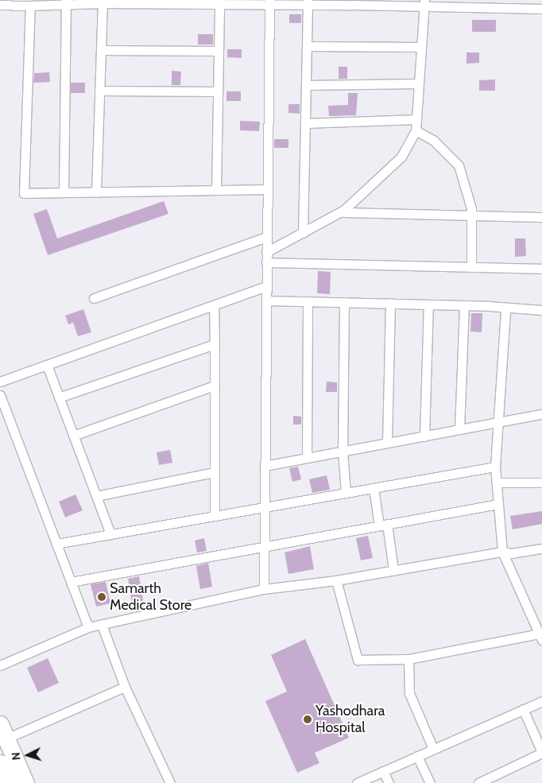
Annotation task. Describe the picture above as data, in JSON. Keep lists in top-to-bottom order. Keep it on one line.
{"places":["Samarth Medical Store","Yashodhara Hospital"],"north":"left"}
